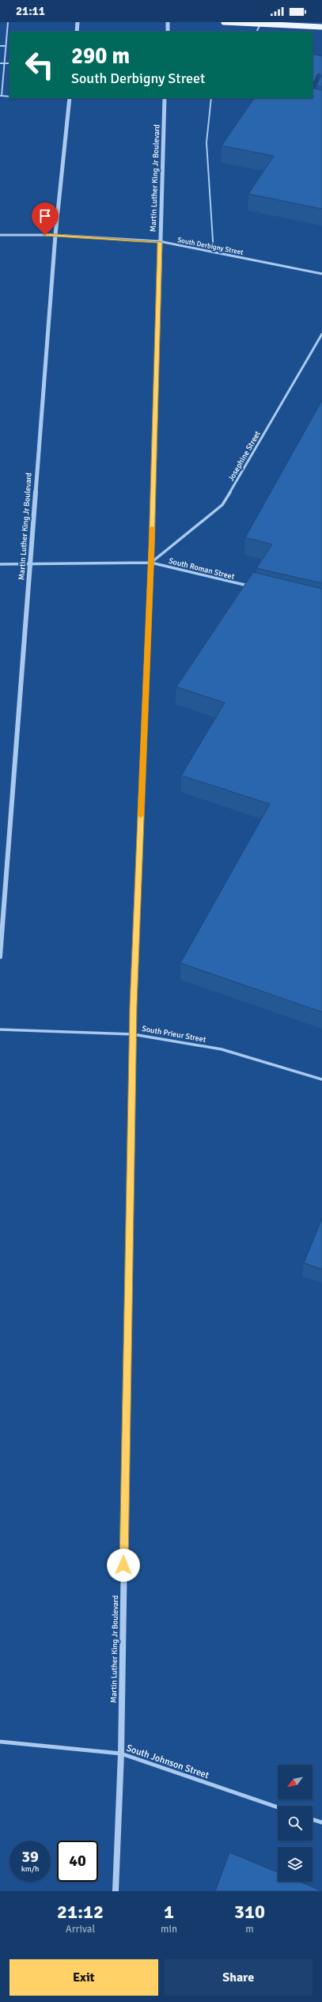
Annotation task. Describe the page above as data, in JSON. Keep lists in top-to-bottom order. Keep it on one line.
{"streets":{"street":["Martin Luther King Jr Boulevard","South Derbigny Street","Josephine Street","South Roman Street","South Prieur Street","South Johnson Street"]},"crossings":[["Martin Luther King Jr Boulevard","South Derbigny Street"],["Martin Luther King Jr Boulevard","Josephine Street"],["Martin Luther King Jr Boulevard","South Roman Street"],["Martin Luther King Jr Boulevard","South Prieur Street"],["Martin Luther King Jr Boulevard","South Johnson Street"],["Josephine Street","South Roman Street"]],"north":"bottom left","page":{"status":"21:11","turn":["290 m","South Derbigny Street"],"speed":"39 km/h","limit":"40","eta":["21:12","Arrival","1","min","310","m"],"buttons":["Exit","Share"]}}
